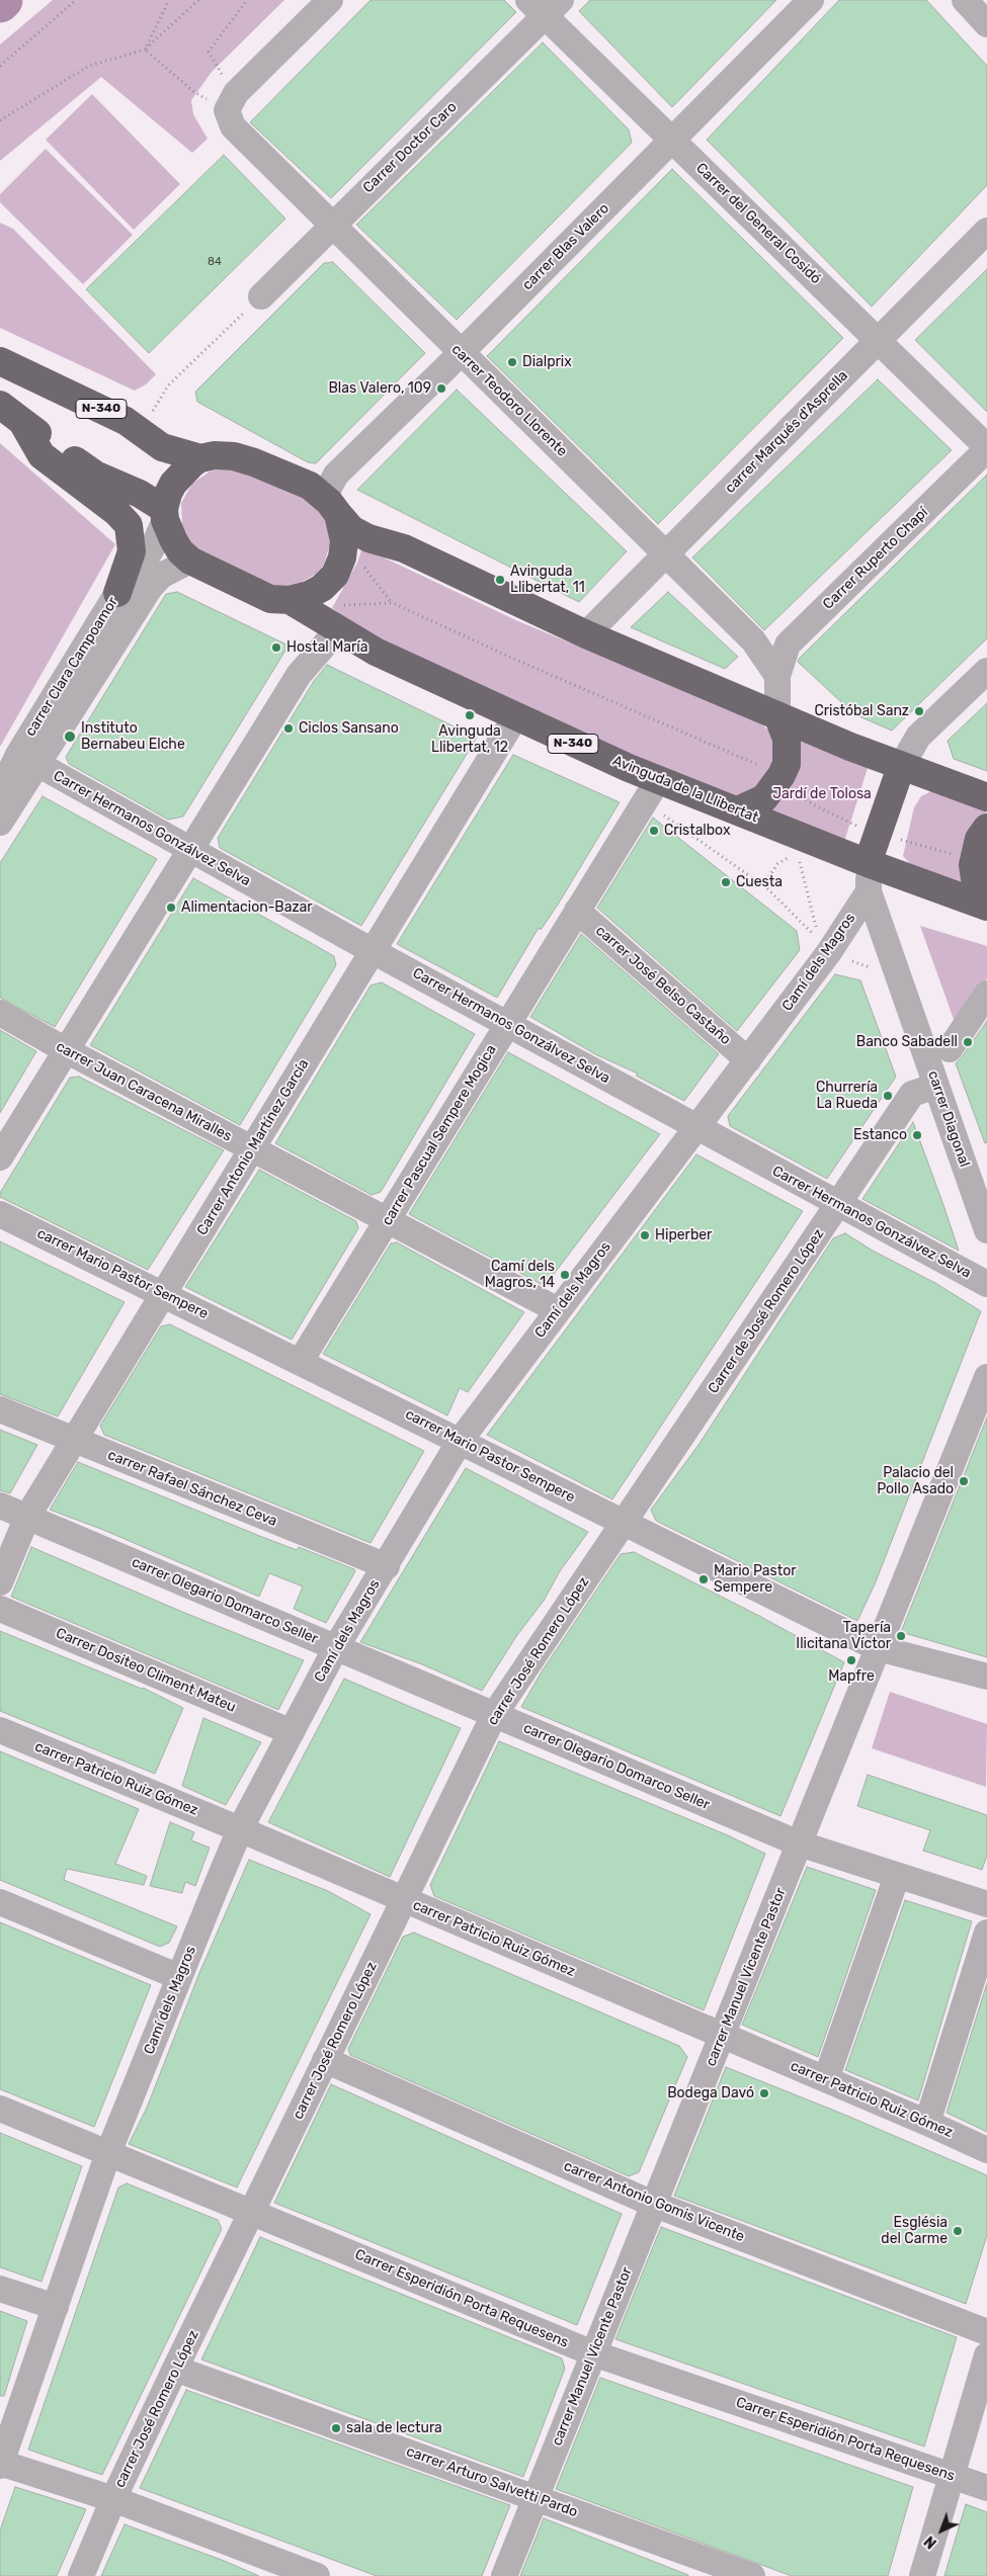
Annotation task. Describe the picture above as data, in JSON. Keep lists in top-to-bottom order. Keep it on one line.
{"streets":{"highway":["N-340","Avinguda de la Llibertat"],"street":["Carrer Doctor Caro","Carrer del General Cosidó","carrer Blas Valero","carrer Teodoro Llorente","carrer Marqués d'Asprella","Carrer Ruperto Chapí","carrer Clara Campoamor","Carrer Hermanos Gonzálvez Selva","Camí dels Magros","carrer José Belso Castaño","carrer Juan Caracena Miralles","carrer Diagonal","carrer Pascual Sempere Mogica","Carrer Antonio Martínez García","carrer Mario Pastor Sempere","Carrer de José Romero López","carrer Rafael Sánchez Ceva","carrer Olegario Domarco Seller","carrer José Romero López","Carrer Dositeo Climent Mateu","carrer Patricio Ruiz Gómez","carrer Manuel Vicente Pastor","carrer Antonio Gomis Vicente","Carrer Esperidión Porta Requesens","carrer Arturo Salvetti Pardo"]},"crossings":[["Carrer Doctor Caro","Carrer del General Cosidó"],["Carrer Doctor Caro","carrer Teodoro Llorente"],["Carrer del General Cosidó","carrer Blas Valero"],["Carrer del General Cosidó","carrer Marqués d'Asprella"],["Carrer del General Cosidó","Carrer Ruperto Chapí"],["carrer Blas Valero","carrer Teodoro Llorente"],["carrer Blas Valero","N-340"],["carrer Blas Valero","carrer Clara Campoamor"],["carrer Blas Valero","Avinguda de la Llibertat"],["carrer Teodoro Llorente","carrer Marqués d'Asprella"],["carrer Teodoro Llorente","Carrer Ruperto Chapí"],["N-340","carrer Marqués d'Asprella"],["N-340","carrer Clara Campoamor"],["N-340","Avinguda de la Llibertat"],["carrer Clara Campoamor","Avinguda de la Llibertat"],["carrer Clara Campoamor","Carrer Hermanos Gonzálvez Selva"],["Avinguda de la Llibertat","carrer Diagonal"],["Avinguda de la Llibertat","carrer Pascual Sempere Mogica"],["Avinguda de la Llibertat","Carrer Antonio Martínez García"],["Carrer Hermanos Gonzálvez Selva","Camí dels Magros"],["Carrer Hermanos Gonzálvez Selva","carrer Pascual Sempere Mogica"],["Carrer Hermanos Gonzálvez Selva","Carrer Antonio Martínez García"],["Carrer Hermanos Gonzálvez Selva","Carrer de José Romero López"],["Camí dels Magros","carrer José Belso Castaño"],["Camí dels Magros","carrer Juan Caracena Miralles"],["Camí dels Magros","carrer Diagonal"],["Camí dels Magros","carrer Mario Pastor Sempere"],["Camí dels Magros","carrer Rafael Sánchez Ceva"],["Camí dels Magros","carrer Olegario Domarco Seller"],["Camí dels Magros","Carrer Dositeo Climent Mateu"],["Camí dels Magros","carrer Patricio Ruiz Gómez"],["Camí dels Magros","Carrer Esperidión Porta Requesens"],["carrer José Belso Castaño","carrer Pascual Sempere Mogica"],["carrer Juan Caracena Miralles","carrer Pascual Sempere Mogica"],["carrer Juan Caracena Miralles","Carrer Antonio Martínez García"],["carrer Diagonal","Carrer de José Romero López"],["carrer Pascual Sempere Mogica","carrer Mario Pastor Sempere"],["Carrer Antonio Martínez García","carrer Mario Pastor Sempere"],["Carrer Antonio Martínez García","carrer Rafael Sánchez Ceva"],["Carrer Antonio Martínez García","carrer Olegario Domarco Seller"],["carrer Mario Pastor Sempere","Carrer de José Romero López"],["carrer Mario Pastor Sempere","carrer José Romero López"],["carrer Mario Pastor Sempere","carrer Manuel Vicente Pastor"],["Carrer de José Romero López","carrer José Romero López"],["carrer Olegario Domarco Seller","carrer José Romero López"],["carrer Olegario Domarco Seller","carrer Manuel Vicente Pastor"],["carrer José Romero López","carrer Patricio Ruiz Gómez"],["carrer José Romero López","carrer Antonio Gomis Vicente"],["carrer José Romero López","Carrer Esperidión Porta Requesens"],["carrer José Romero López","carrer Arturo Salvetti Pardo"],["carrer Patricio Ruiz Gómez","carrer Manuel Vicente Pastor"],["carrer Manuel Vicente Pastor","carrer Antonio Gomis Vicente"],["carrer Manuel Vicente Pastor","Carrer Esperidión Porta Requesens"],["carrer Manuel Vicente Pastor","carrer Arturo Salvetti Pardo"]],"parks":["Jardí de Tolosa"],"places":["Dialprix","Blas Valero, 109","Avinguda Llibertat, 11","Hostal María","Cristóbal Sanz","Avinguda Llibertat, 12","Ciclos Sansano","Instituto Bernabeu Elche","Cristalbox","Cuesta","Alimentacion-Bazar","Banco Sabadell","Churrería La Rueda","Estanco","Hiperber","Camí dels Magros, 14","Palacio del Pollo Asado","Mario Pastor Sempere","Tapería Ilicitana Víctor","Mapfre","Bodega Davó","Església del Carme","sala de lectura"],"house_numbers":["84"],"north":"bottom left"}
